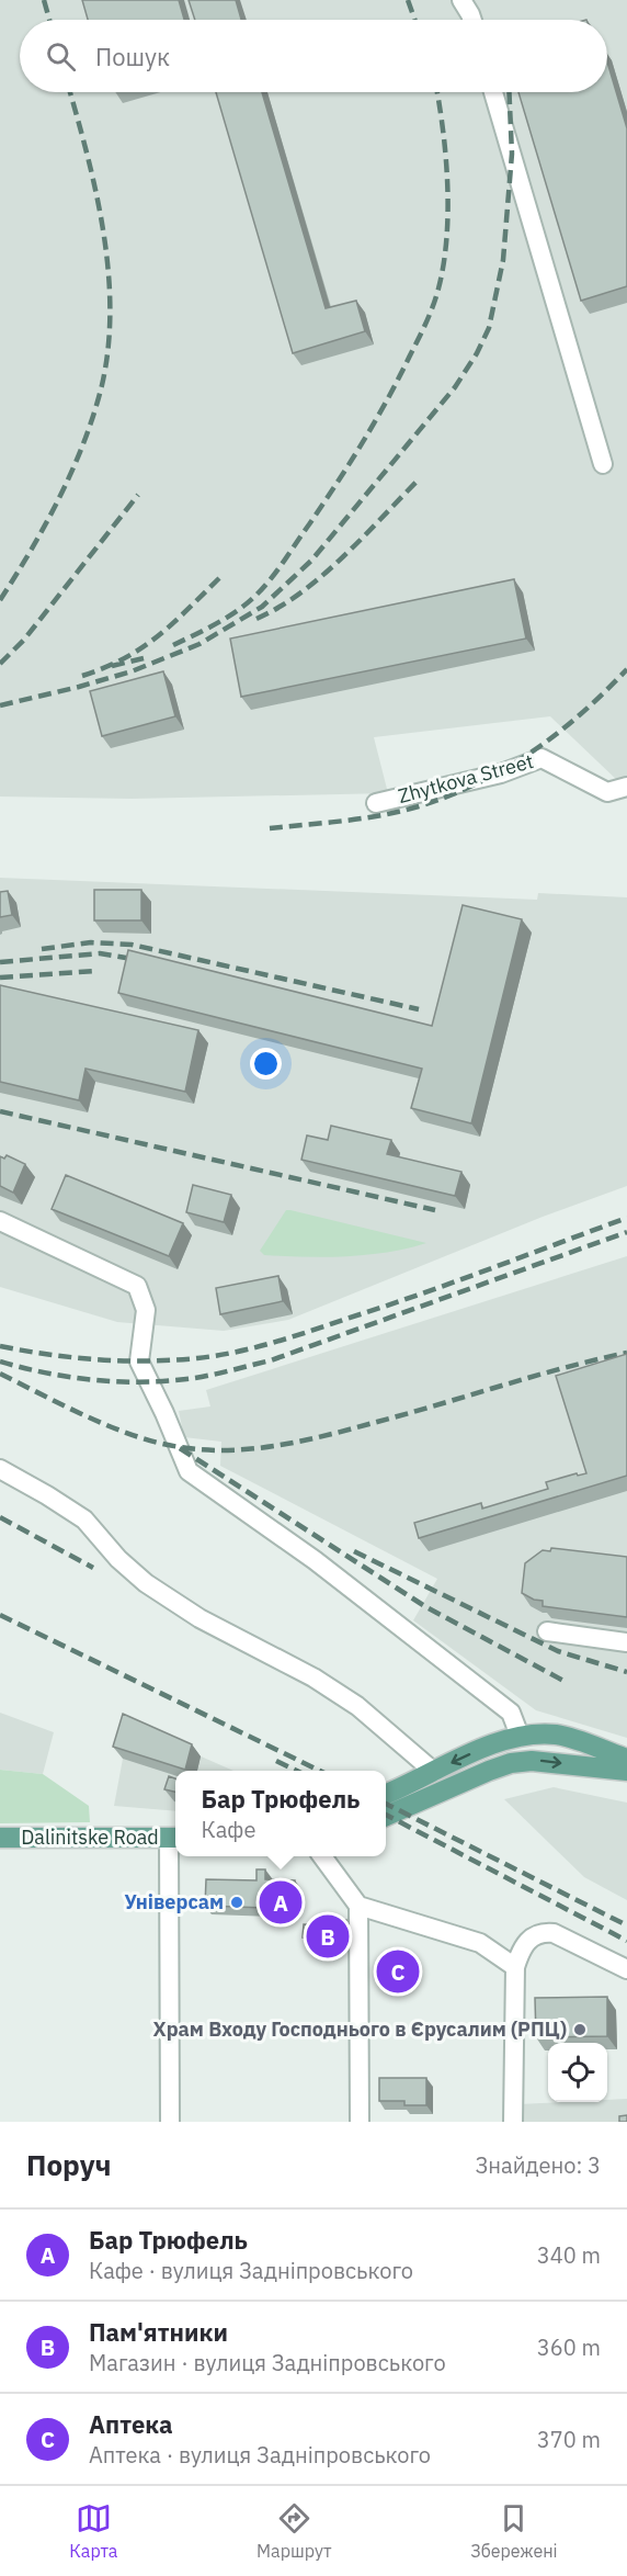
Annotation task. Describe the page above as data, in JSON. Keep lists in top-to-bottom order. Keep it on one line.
{"streets":{"main road":["Dalinitske Road"],"street":["Zhytkova Street"]},"places":["Універсам","Храм Входу Господнього в Єрусалим (РПЦ)"],"page":{"search":"Пошук","popup":["Бар Трюфель","Кафе"],"pins":["A","B","C"],"heading":["Поруч","Знайдено: 3"],"list":[{"mark":"A","name":"Бар Трюфель","note":"Кафе · вулиця Задніпровського","value":"340 m"},{"mark":"B","name":"Пам'ятники","note":"Магазин · вулиця Задніпровського","value":"360 m"},{"mark":"C","name":"Аптека","note":"Аптека · вулиця Задніпровського","value":"370 m"}],"nav":["Карта","Маршрут","Збережені"]}}
